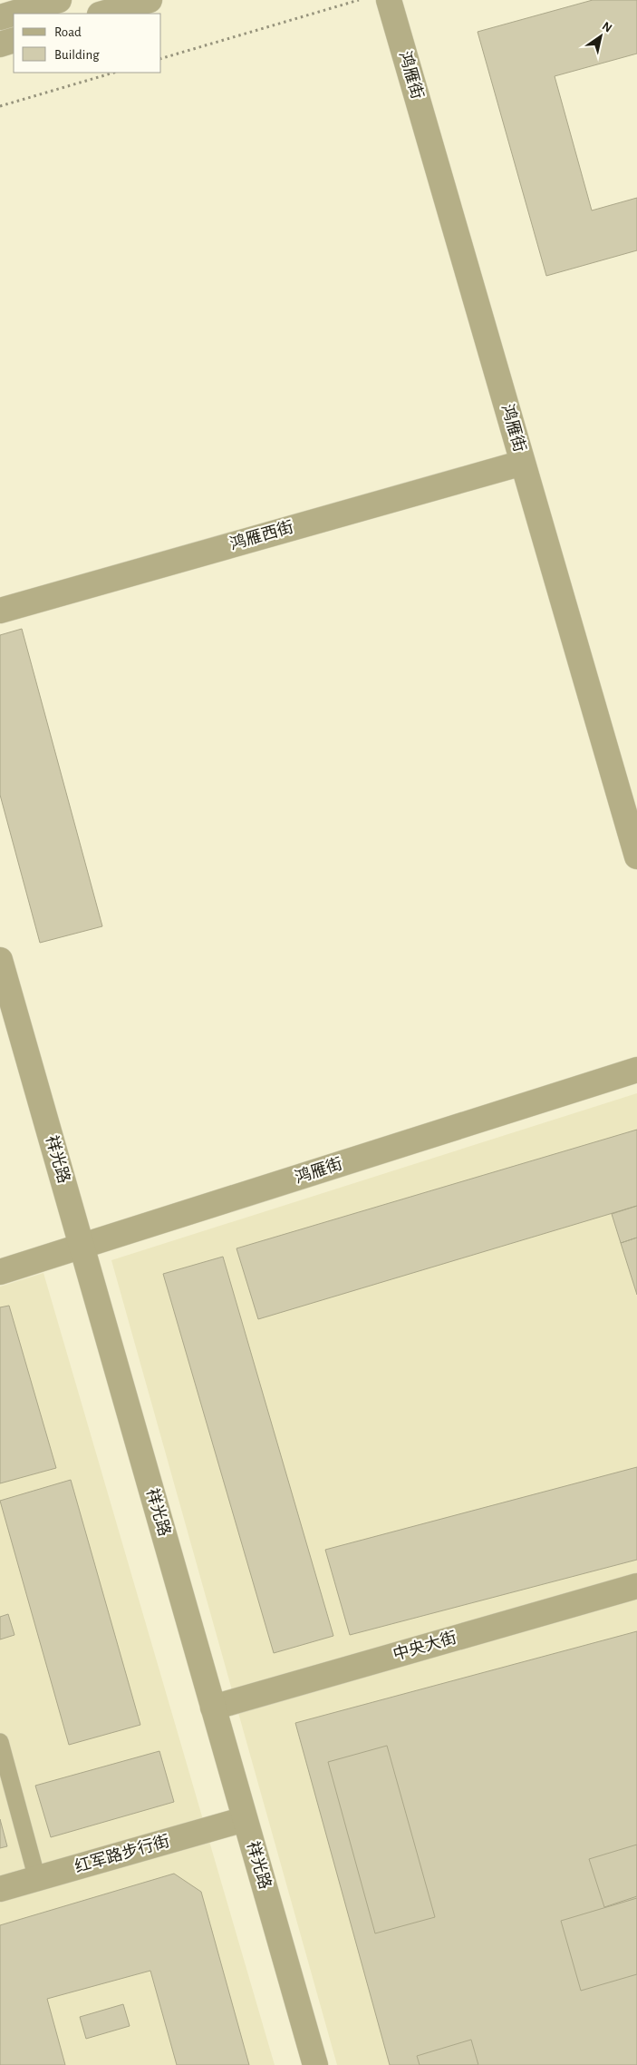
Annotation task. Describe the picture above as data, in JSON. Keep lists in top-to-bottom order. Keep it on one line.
{"streets":{"street":["鸿雁街","鸿雁西街","祥光路","中央大街","红军路步行街"]},"crossings":[["鸿雁街","鸿雁西街"],["鸿雁街","祥光路"],["祥光路","中央大街"],["祥光路","红军路步行街"]],"legend":["Road","Building"],"north":"top right"}
